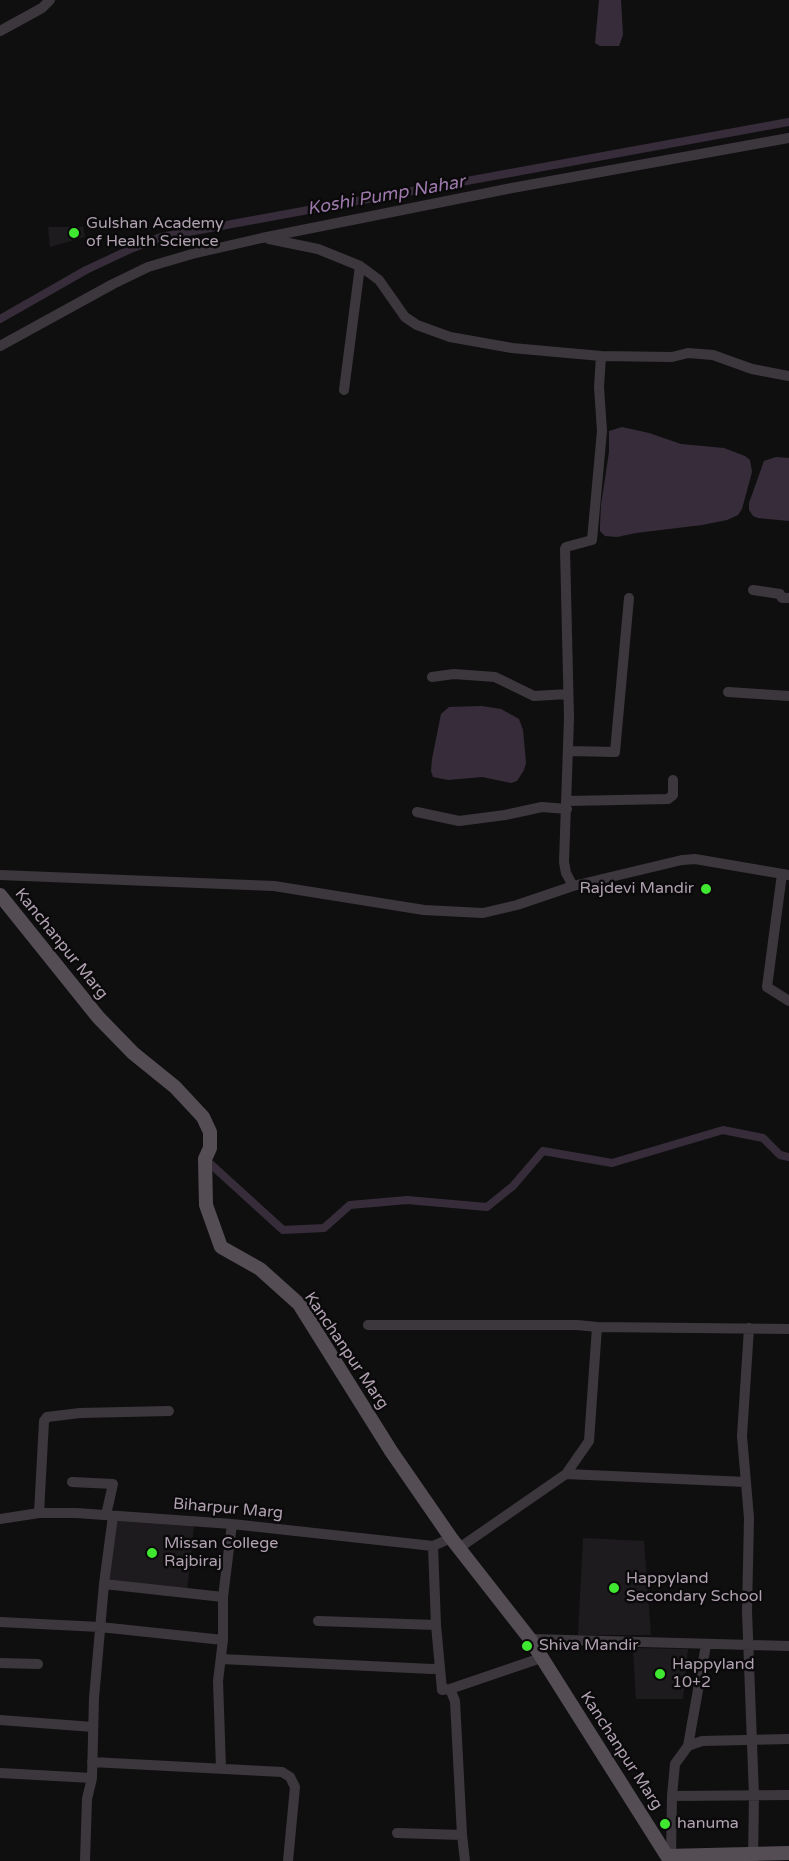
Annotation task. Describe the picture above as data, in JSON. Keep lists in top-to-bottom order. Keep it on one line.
{"streets":{"main road":["Kanchanpur Marg"],"street":["Biharpur Marg"]},"water":["Koshi Pump Nahar"],"places":["Gulshan Academy of Health Science","Rajdevi Mandir","Missan College Rajbiraj","Happyland Secondary School","Shiva Mandir","Happyland 10+2","hanuma"]}
